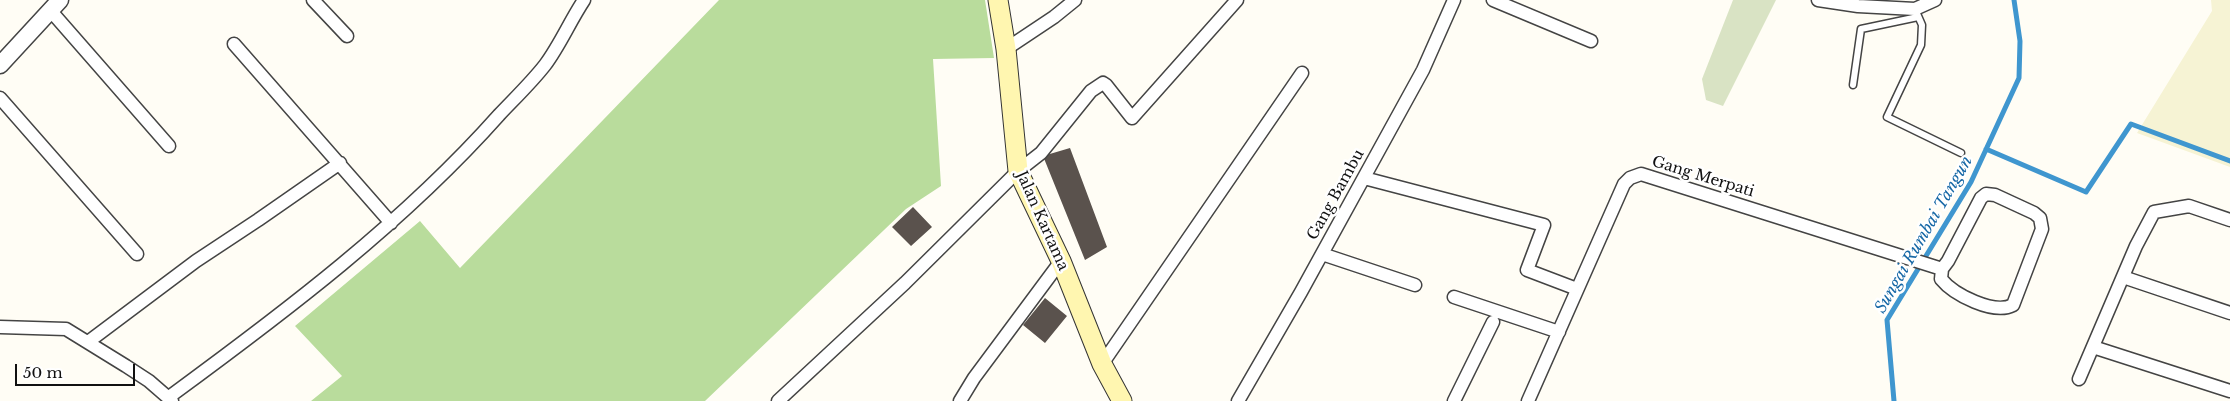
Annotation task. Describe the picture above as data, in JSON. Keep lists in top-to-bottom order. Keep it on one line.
{"streets":{"main road":["Jalan Kartama"],"street":["Gang Merpati","Gang Bambu"]},"water":["Sungai Rumbai Tangun"],"scale_bar":"50 m"}
